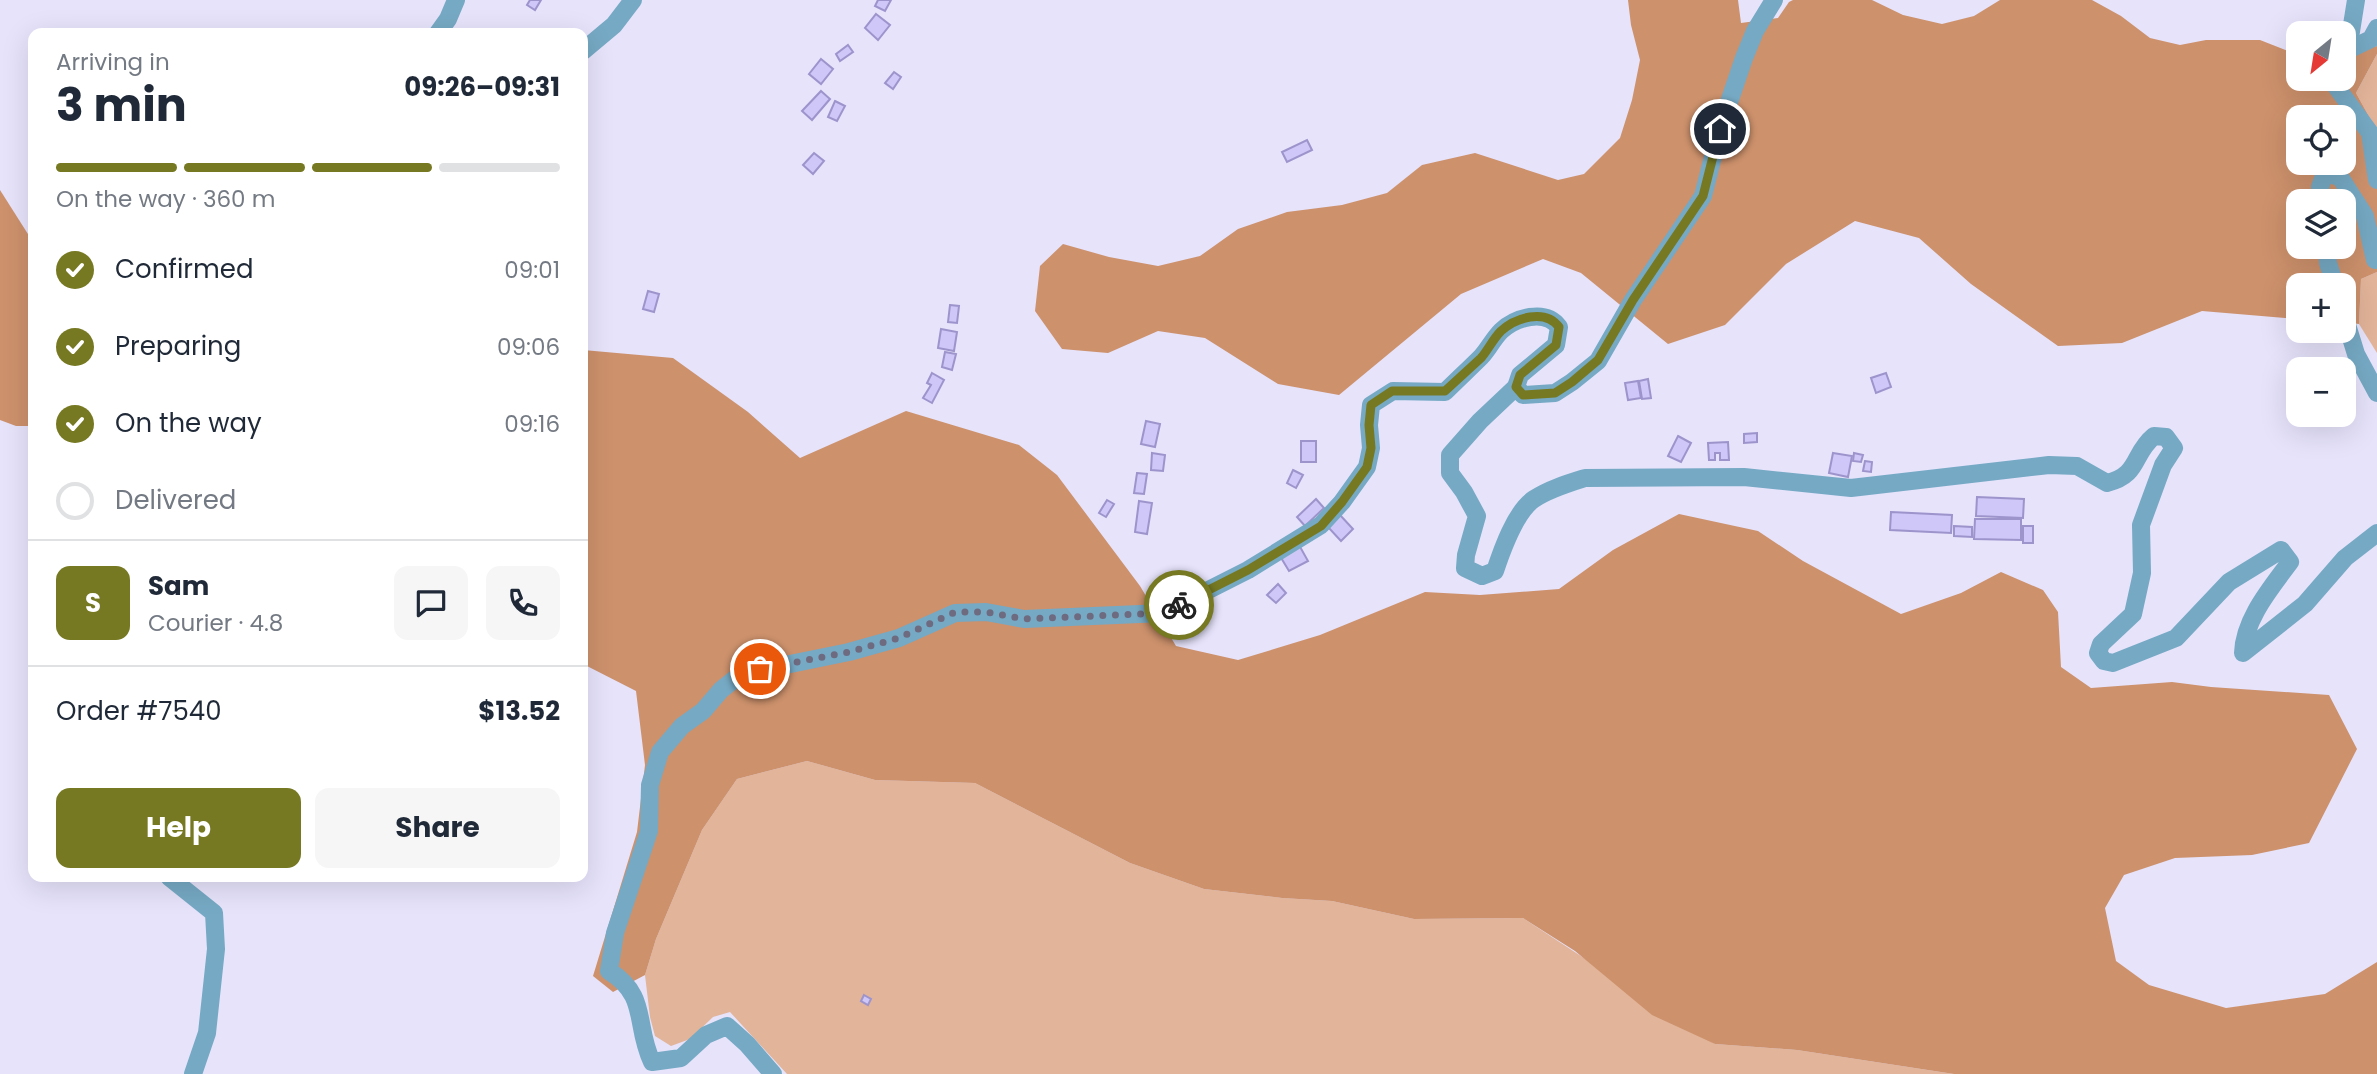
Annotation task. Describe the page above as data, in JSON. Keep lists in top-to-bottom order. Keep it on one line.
{"north":"bottom left","page":{"map_buttons":["+","−"],"heading":["3 min","Arriving in","09:26–09:31"],"panel":["Sam","Courier · 4.8","Order #7540","$13.52"],"bar":"On the way · 360 m","list":[["Confirmed","09:01"],["Preparing","09:06"],["On the way","09:16"],"Delivered"],"round":"S","buttons":["Help","Share"]}}
